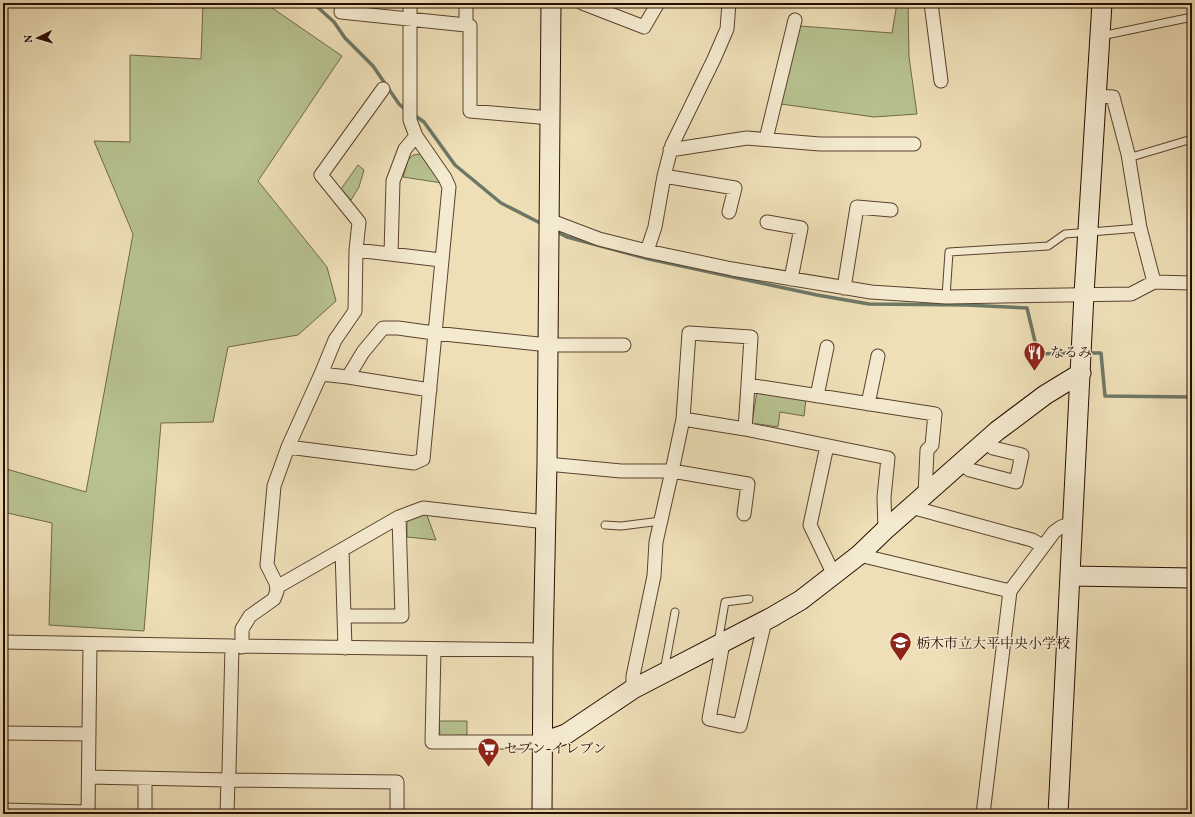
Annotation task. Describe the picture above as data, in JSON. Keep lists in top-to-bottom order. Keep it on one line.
{"places":{"restaurant":["なるみ"],"school or university":["栃木市立大平中央小学校"],"supermarket":["セブン-イレブン"]},"north":"left"}
